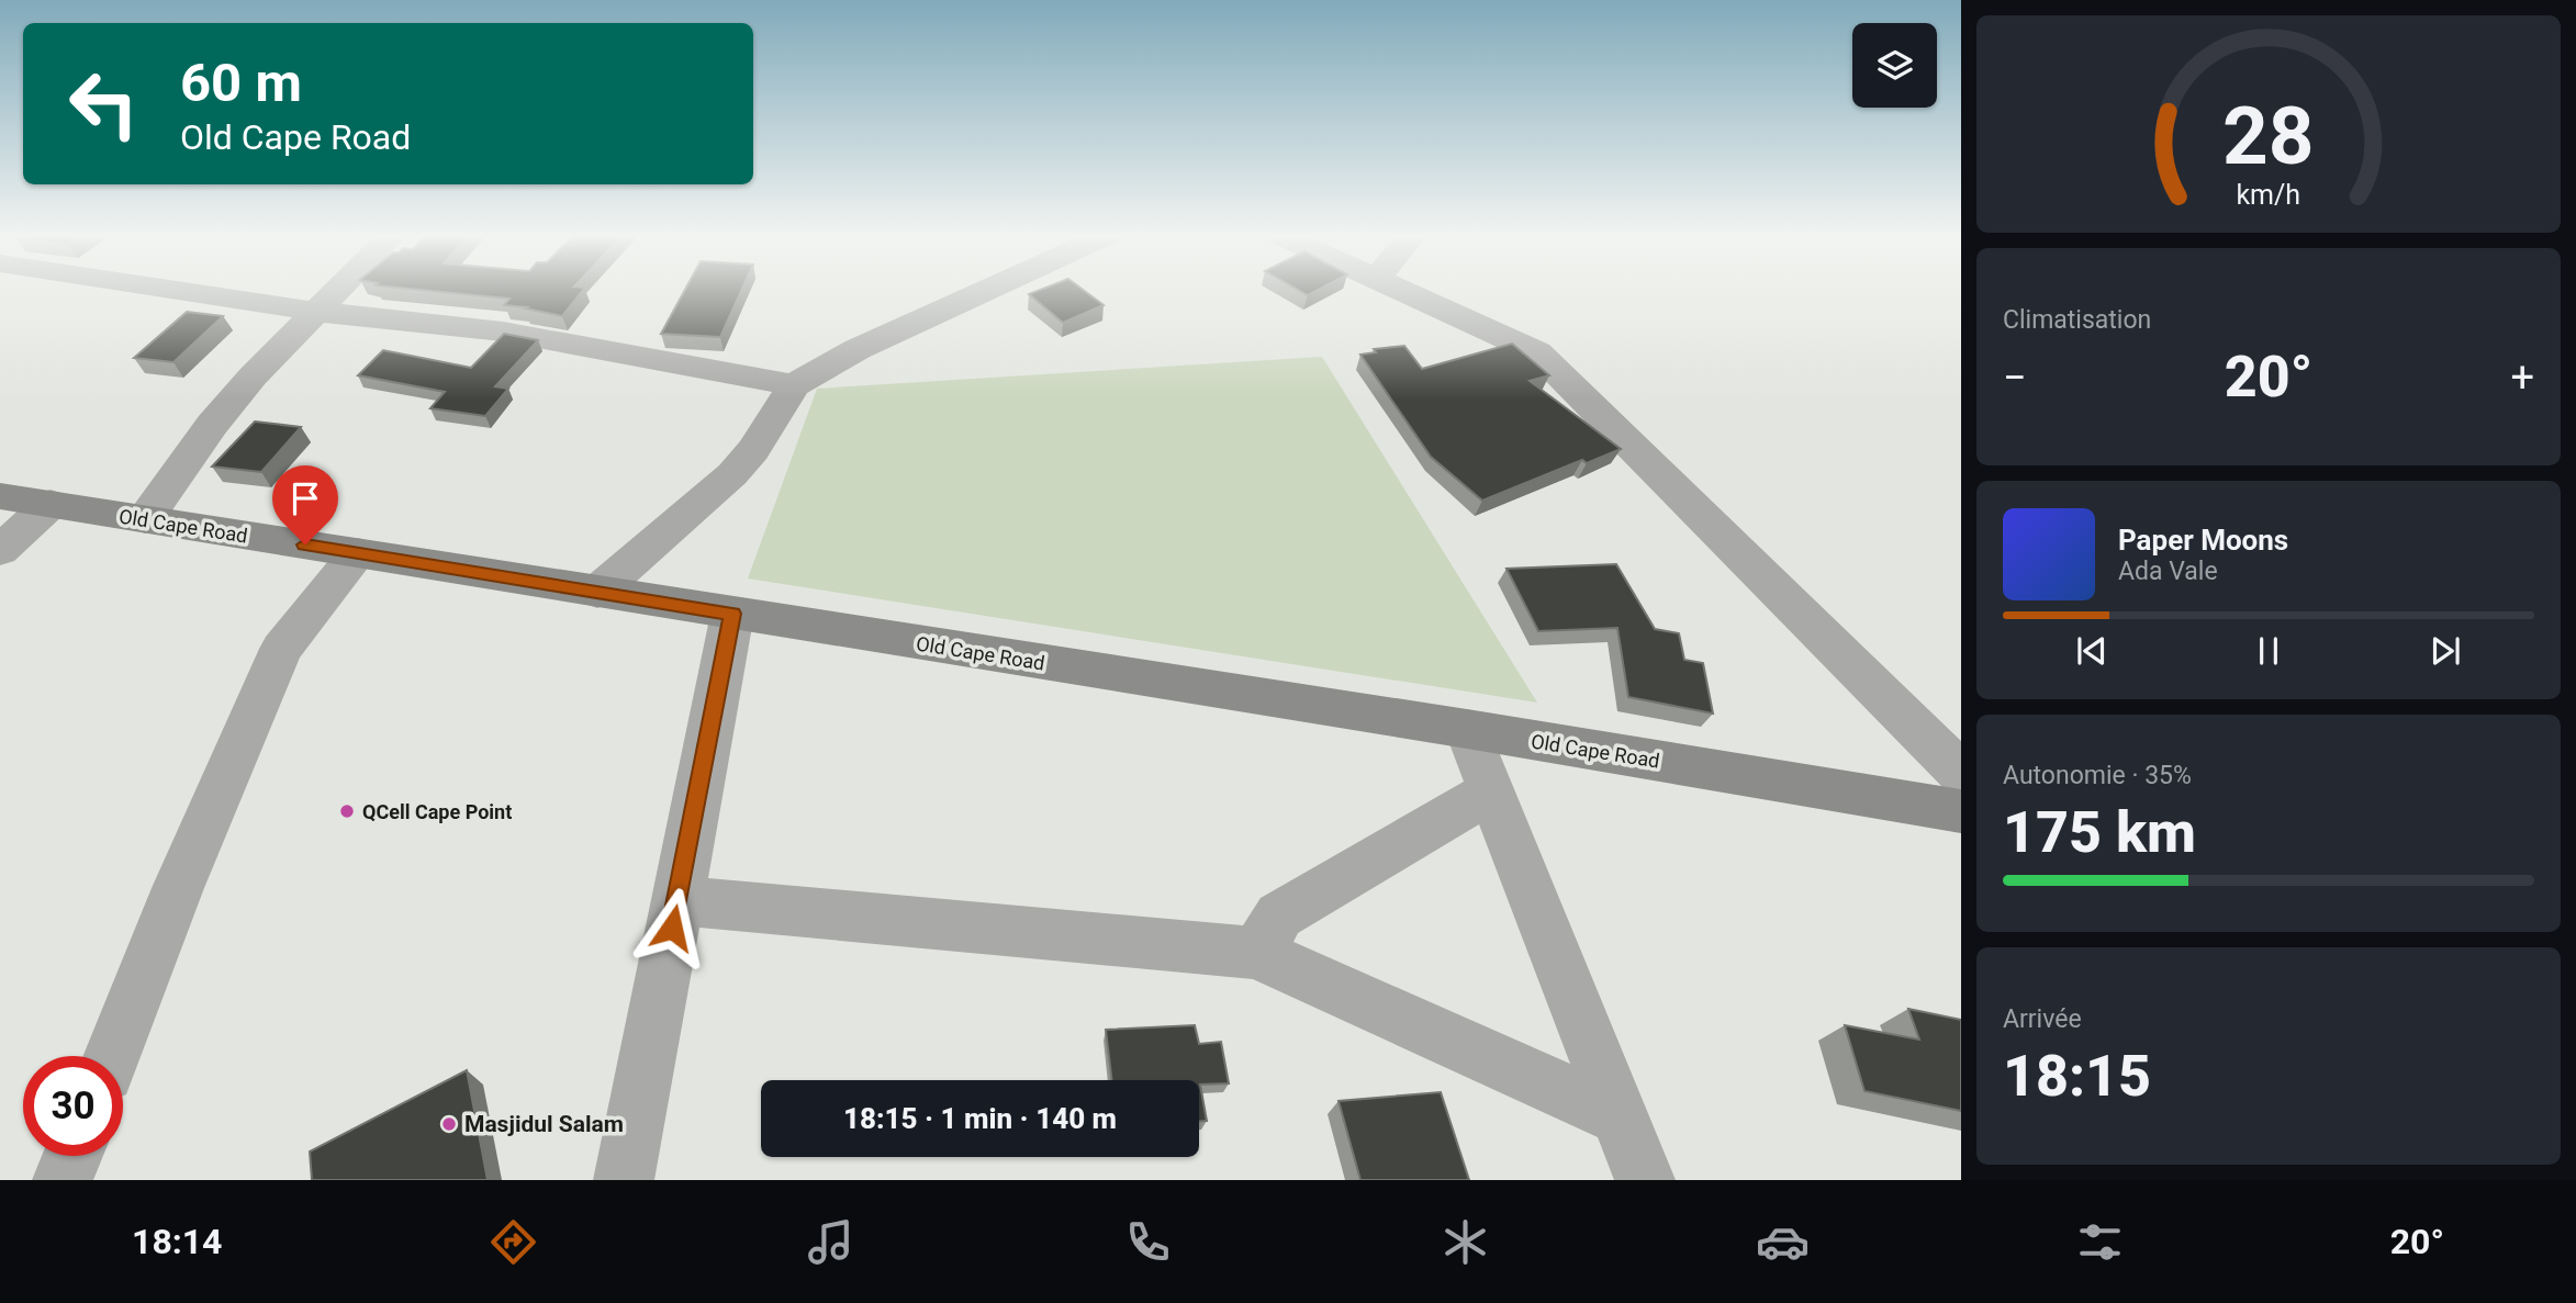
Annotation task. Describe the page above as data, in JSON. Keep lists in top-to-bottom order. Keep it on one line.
{"streets":{"street":["Old Cape Road"]},"places":["QCell Cape Point","Masjidul Salam"],"page":{"turn":["60 m","Old Cape Road"],"tile":["Climatisation",["Autonomie · 35%","175 km"],["Arrivée","18:15"]],"heat":["−","20°","+"],"song":["Paper Moons","Ada Vale"],"limit":"30","trip":"18:15 · 1 min · 140 m","tabs":["18:14","20°"],"gauge":["28","km/h"]}}
